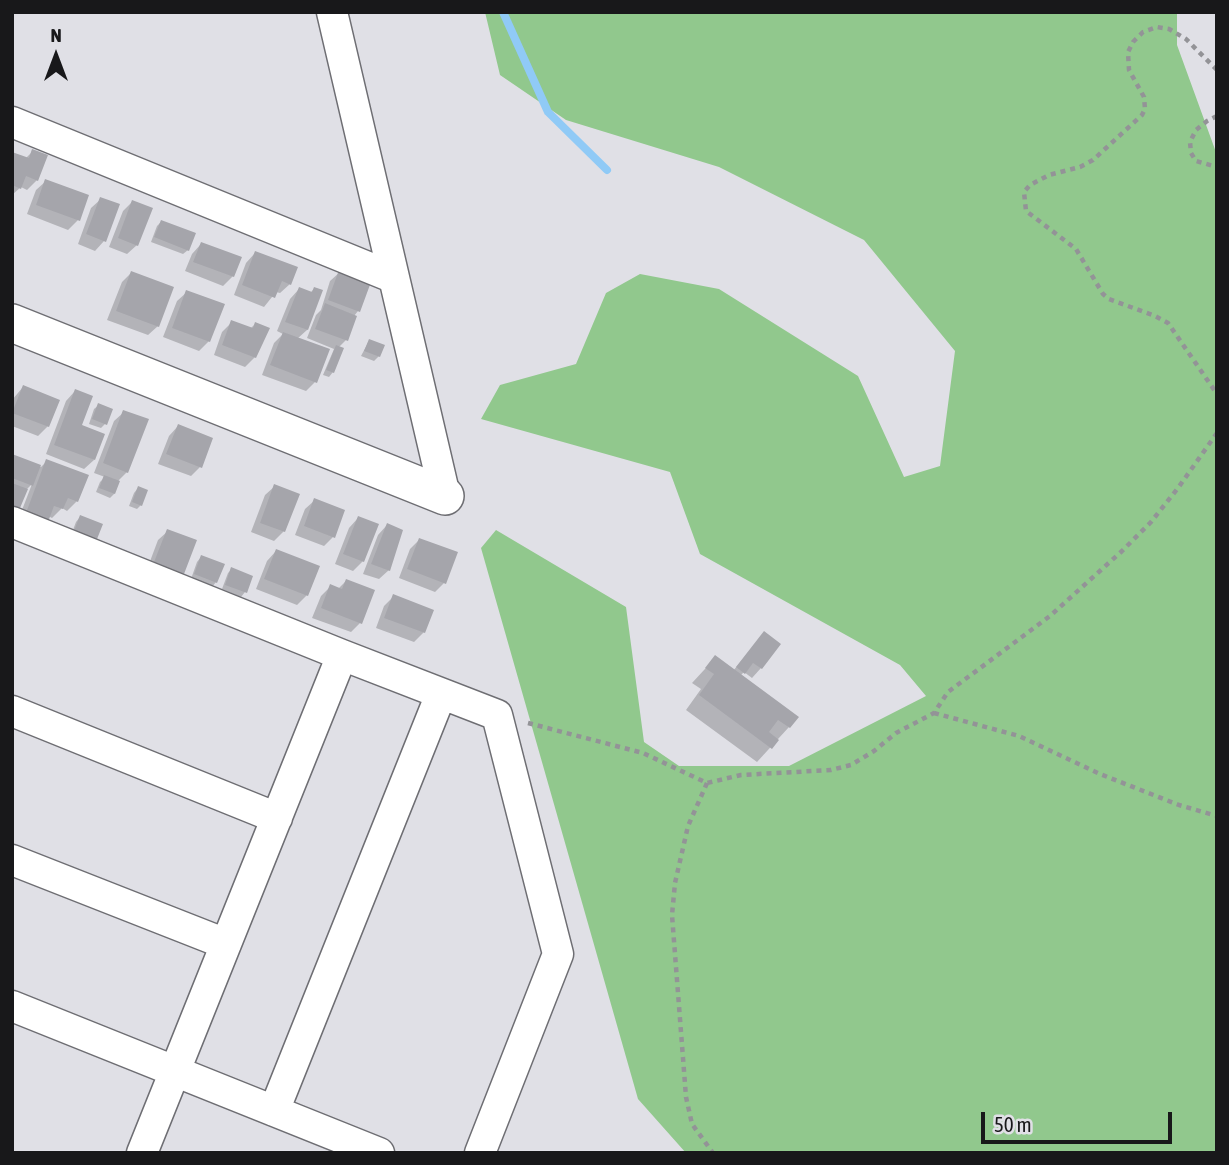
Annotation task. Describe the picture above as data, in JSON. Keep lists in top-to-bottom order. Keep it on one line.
{"scale_bar":"50 m","north":"top"}
